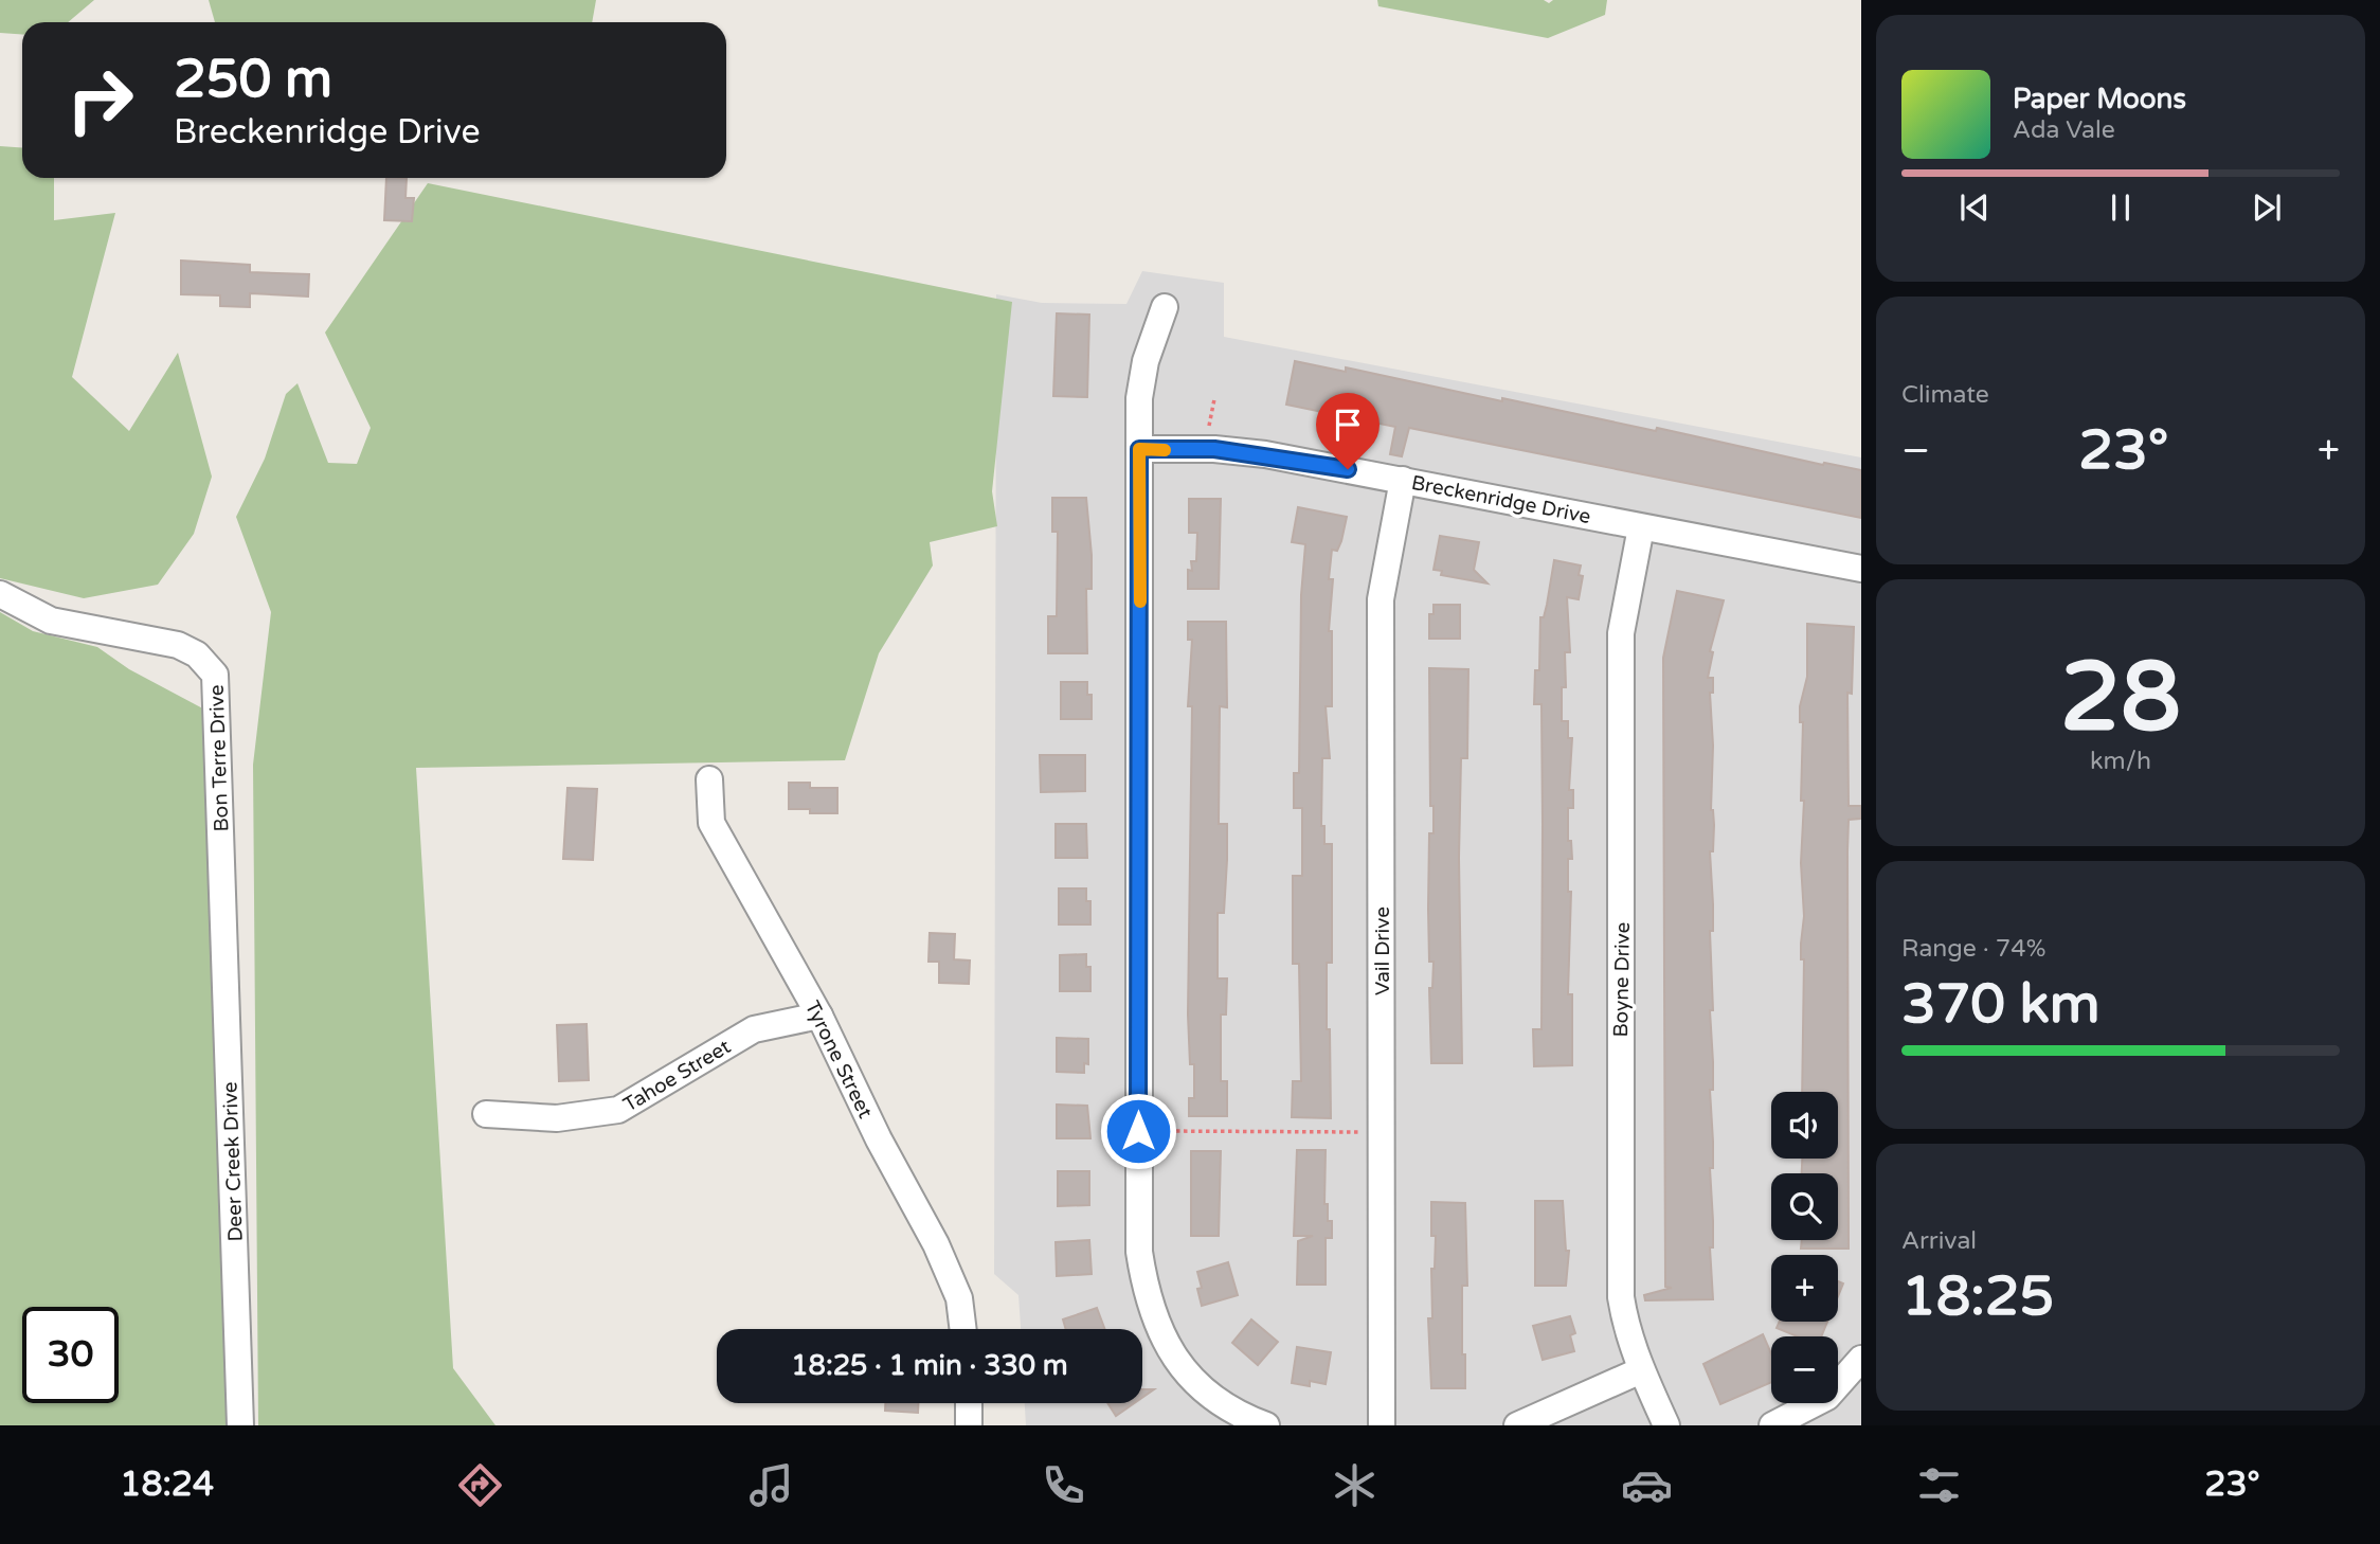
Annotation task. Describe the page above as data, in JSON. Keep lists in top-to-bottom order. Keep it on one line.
{"streets":{"street":["Breckenridge Drive","Bon Terre Drive","Vail Drive","Boyne Drive","Tyrone Street","Tahoe Street","Deer Creek Drive"]},"crossings":[["Breckenridge Drive","Vail Drive"],["Breckenridge Drive","Boyne Drive"],["Bon Terre Drive","Deer Creek Drive"],["Tyrone Street","Tahoe Street"]],"page":{"turn":["250 m","Breckenridge Drive"],"song":["Paper Moons","Ada Vale"],"tile":["Climate",["28","km/h"],["Range · 74%","370 km"],["Arrival","18:25"]],"heat":["−","23°","+"],"map_buttons":["+","−"],"limit":"30","trip":"18:25 · 1 min · 330 m","tabs":["18:24","23°"]}}
